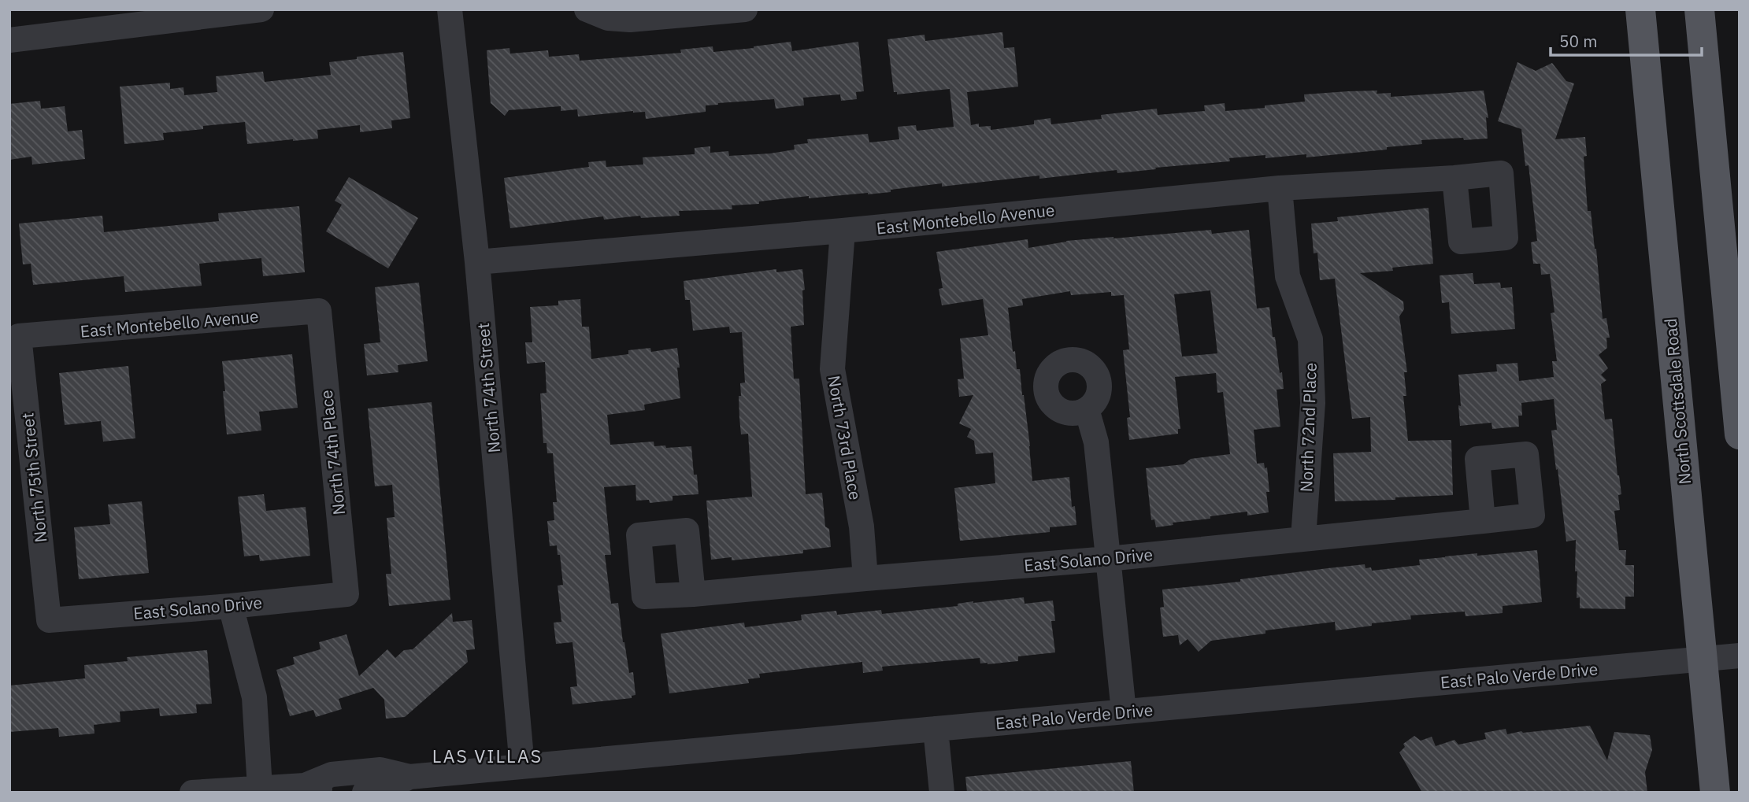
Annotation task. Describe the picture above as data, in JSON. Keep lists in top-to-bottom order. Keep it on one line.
{"streets":{"main road":["North Scottsdale Road"],"street":["East Montebello Avenue","North 74th Street","North 72nd Place","North 73rd Place","North 74th Place","North 75th Street","East Solano Drive","East Palo Verde Drive"]},"crossings":[["East Montebello Avenue","North 74th Street"],["East Montebello Avenue","North 72nd Place"],["East Montebello Avenue","North 73rd Place"],["East Montebello Avenue","North 74th Place"],["East Montebello Avenue","North 75th Street"],["North 74th Street","East Palo Verde Drive"],["North Scottsdale Road","East Palo Verde Drive"],["North 72nd Place","East Solano Drive"],["North 73rd Place","East Solano Drive"],["North 74th Place","East Solano Drive"],["North 75th Street","East Solano Drive"]],"districts":["LAS VILLAS"],"scale_bar":"50 m"}
